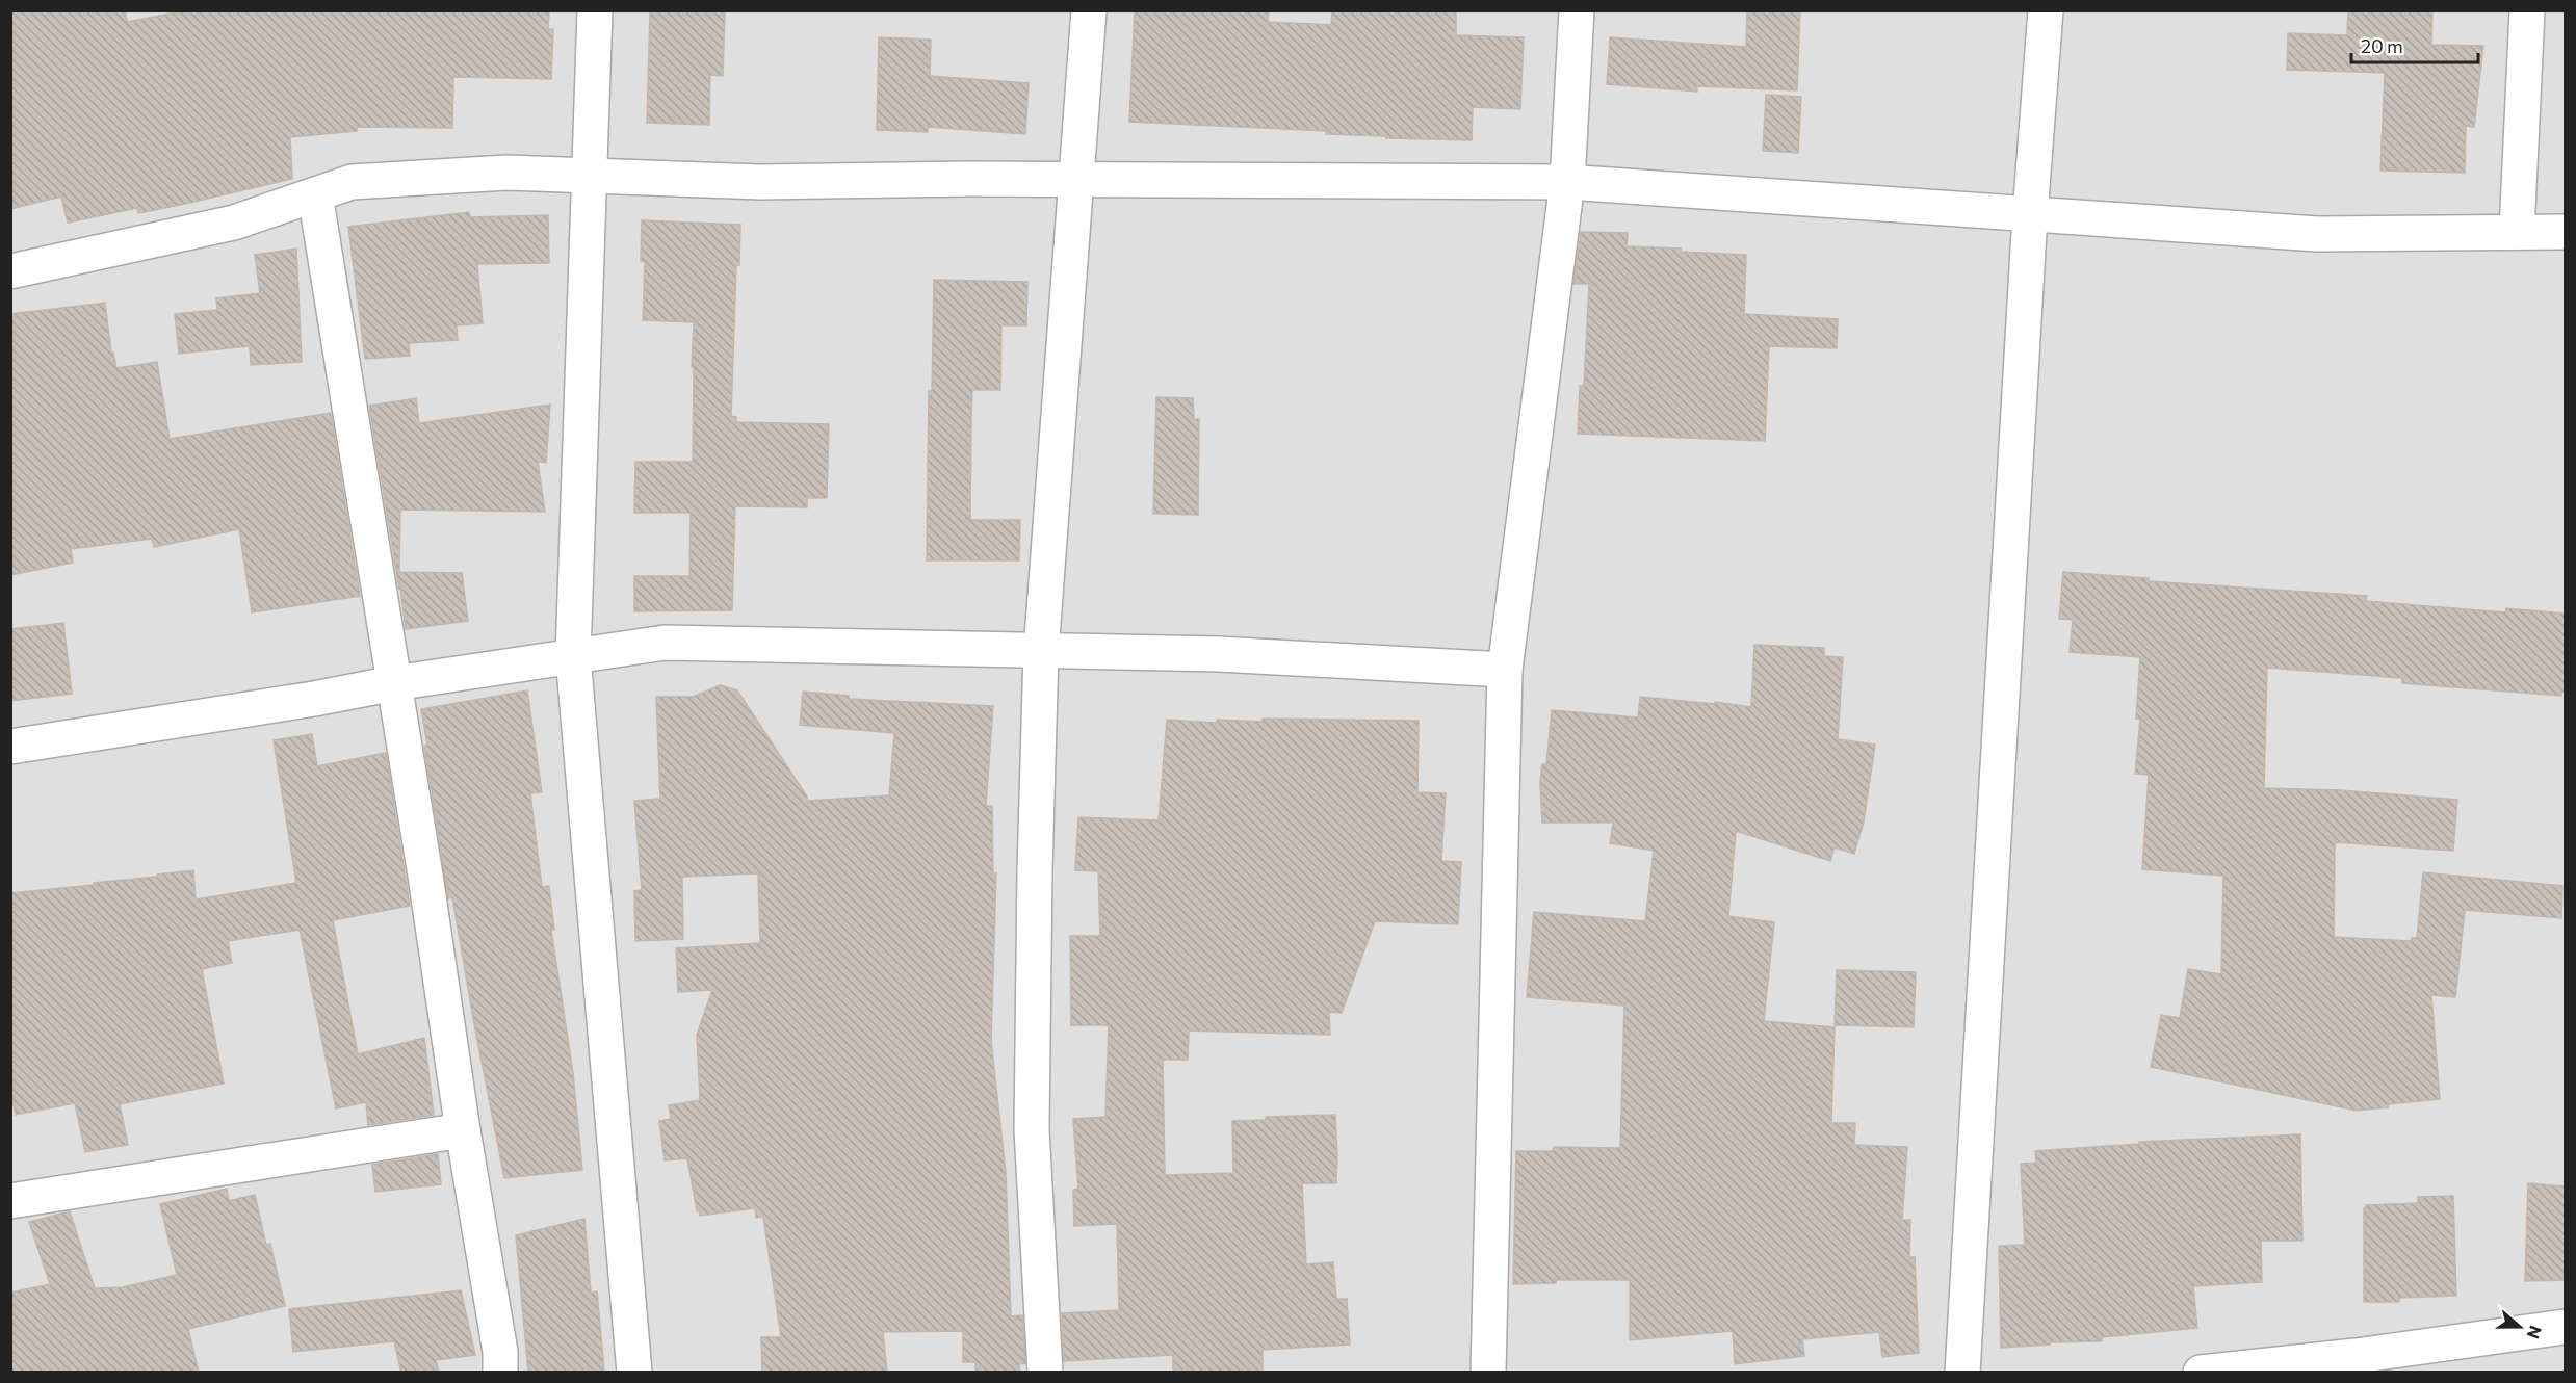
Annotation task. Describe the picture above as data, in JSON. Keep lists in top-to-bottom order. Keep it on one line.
{"scale_bar":"20 m","north":"right"}
